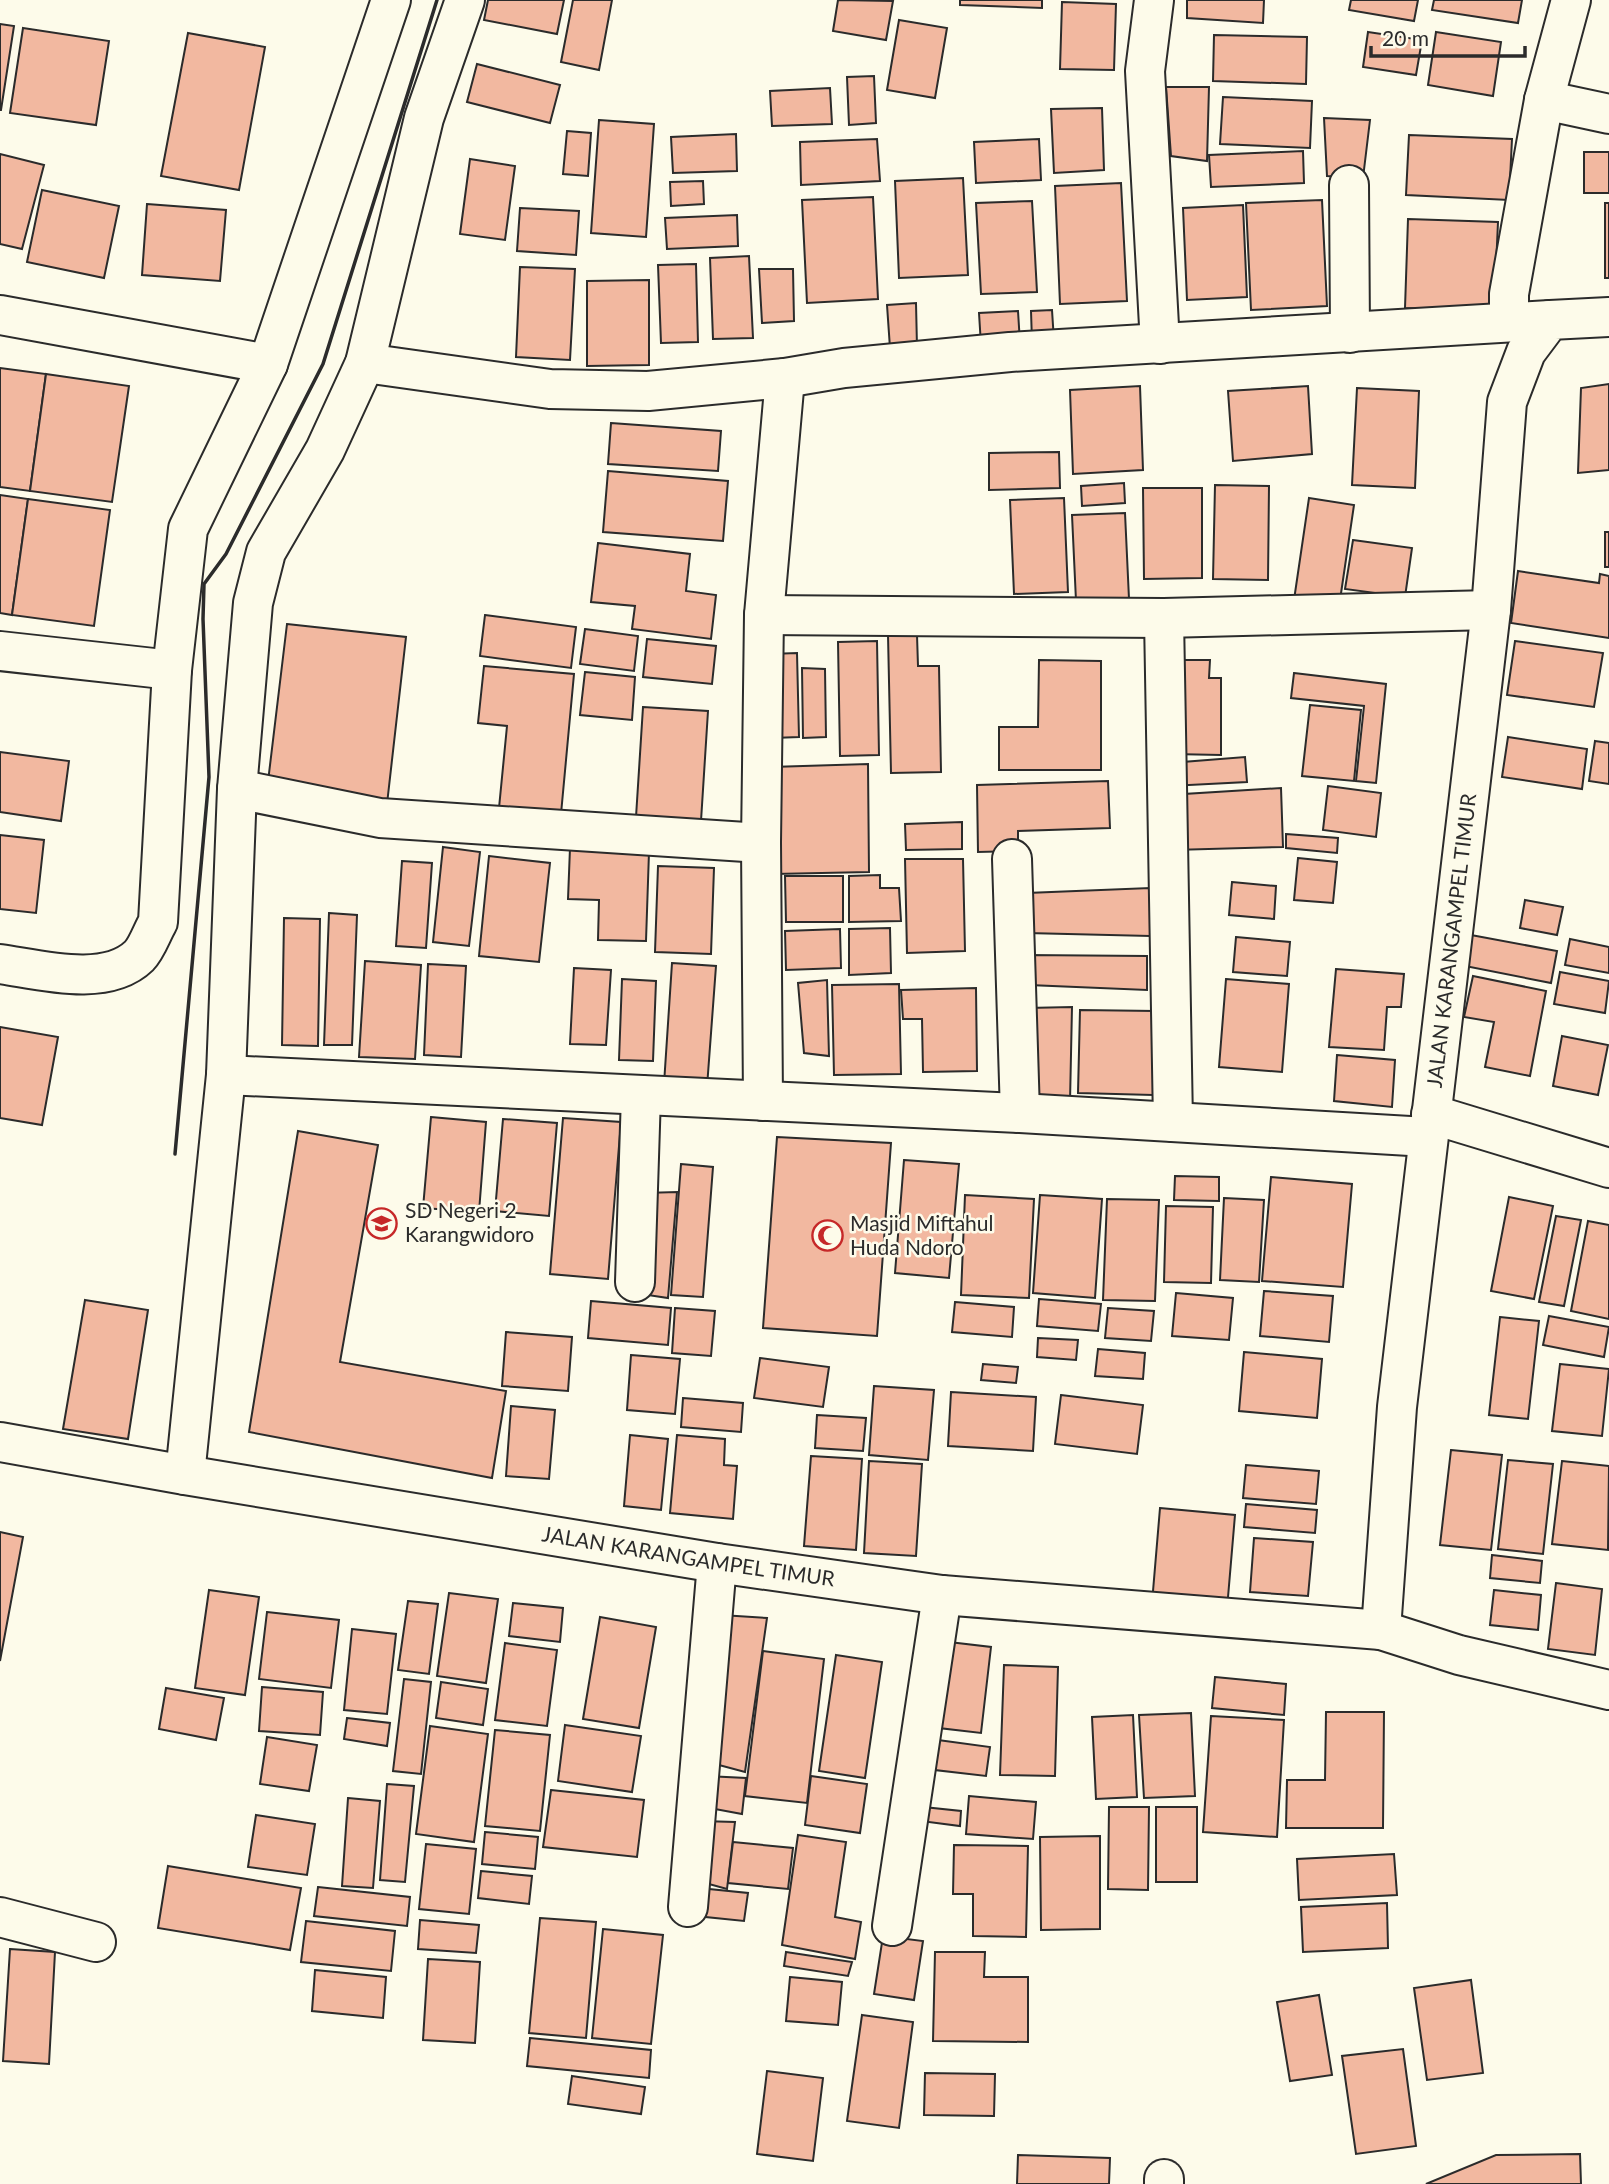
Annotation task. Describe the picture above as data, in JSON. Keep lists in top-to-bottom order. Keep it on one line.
{"streets":{"street":["JALAN KARANGAMPEL TIMUR"]},"places":{"school or university":["SD Negeri 2 Karangwidoro"],"mosque":["Masjid Miftahul Huda Ndoro"]},"scale_bar":"20 m"}
